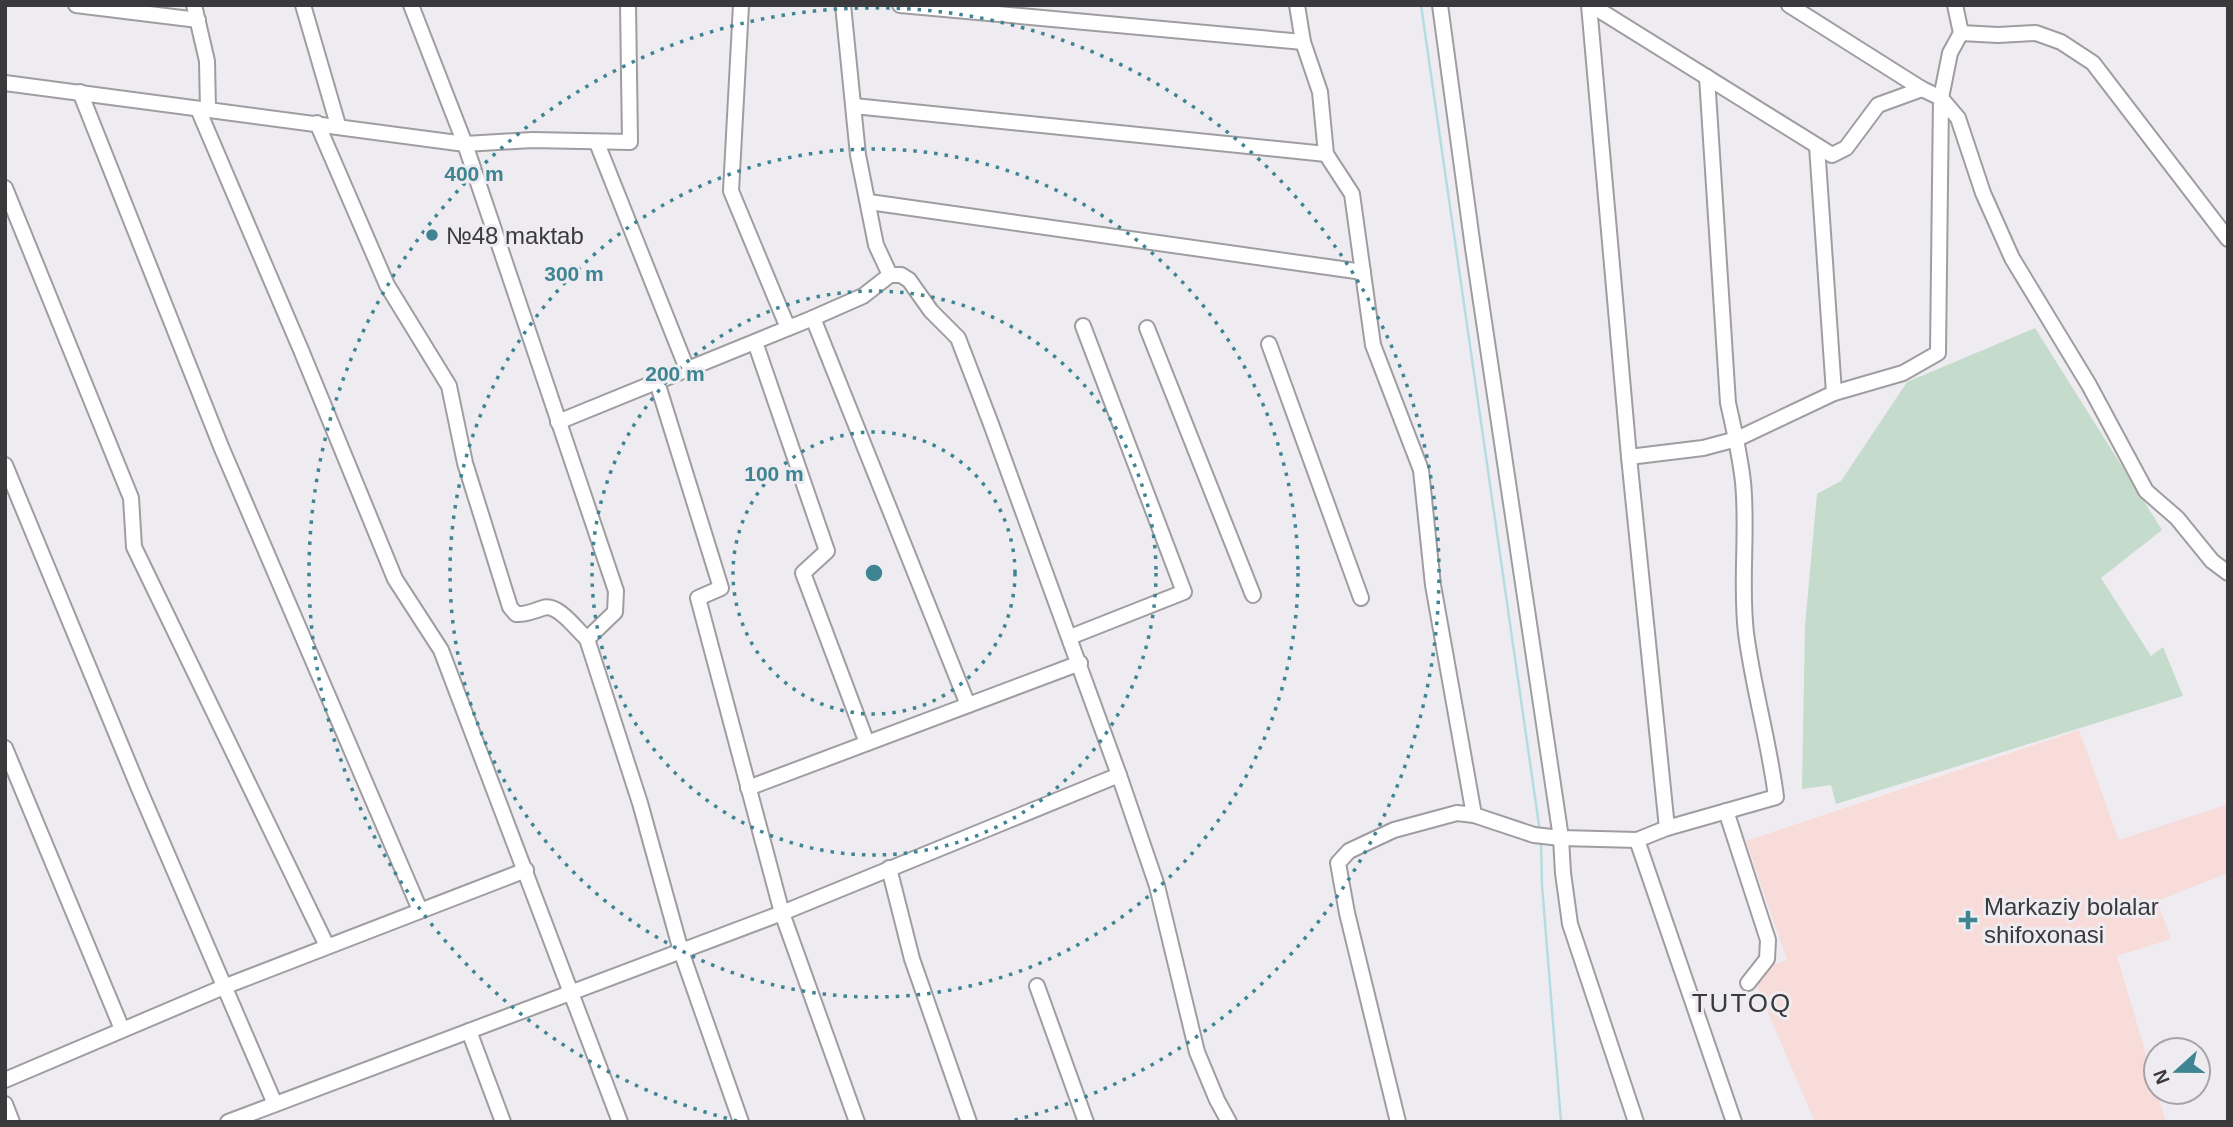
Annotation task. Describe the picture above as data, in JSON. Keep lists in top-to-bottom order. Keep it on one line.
{"districts":["TUTOQ"],"places":{"other":["№48 maktab"],"health":["Markaziy bolalar shifoxonasi"]},"north":"left","rings":["400 m","300 m","200 m","100 m"]}
